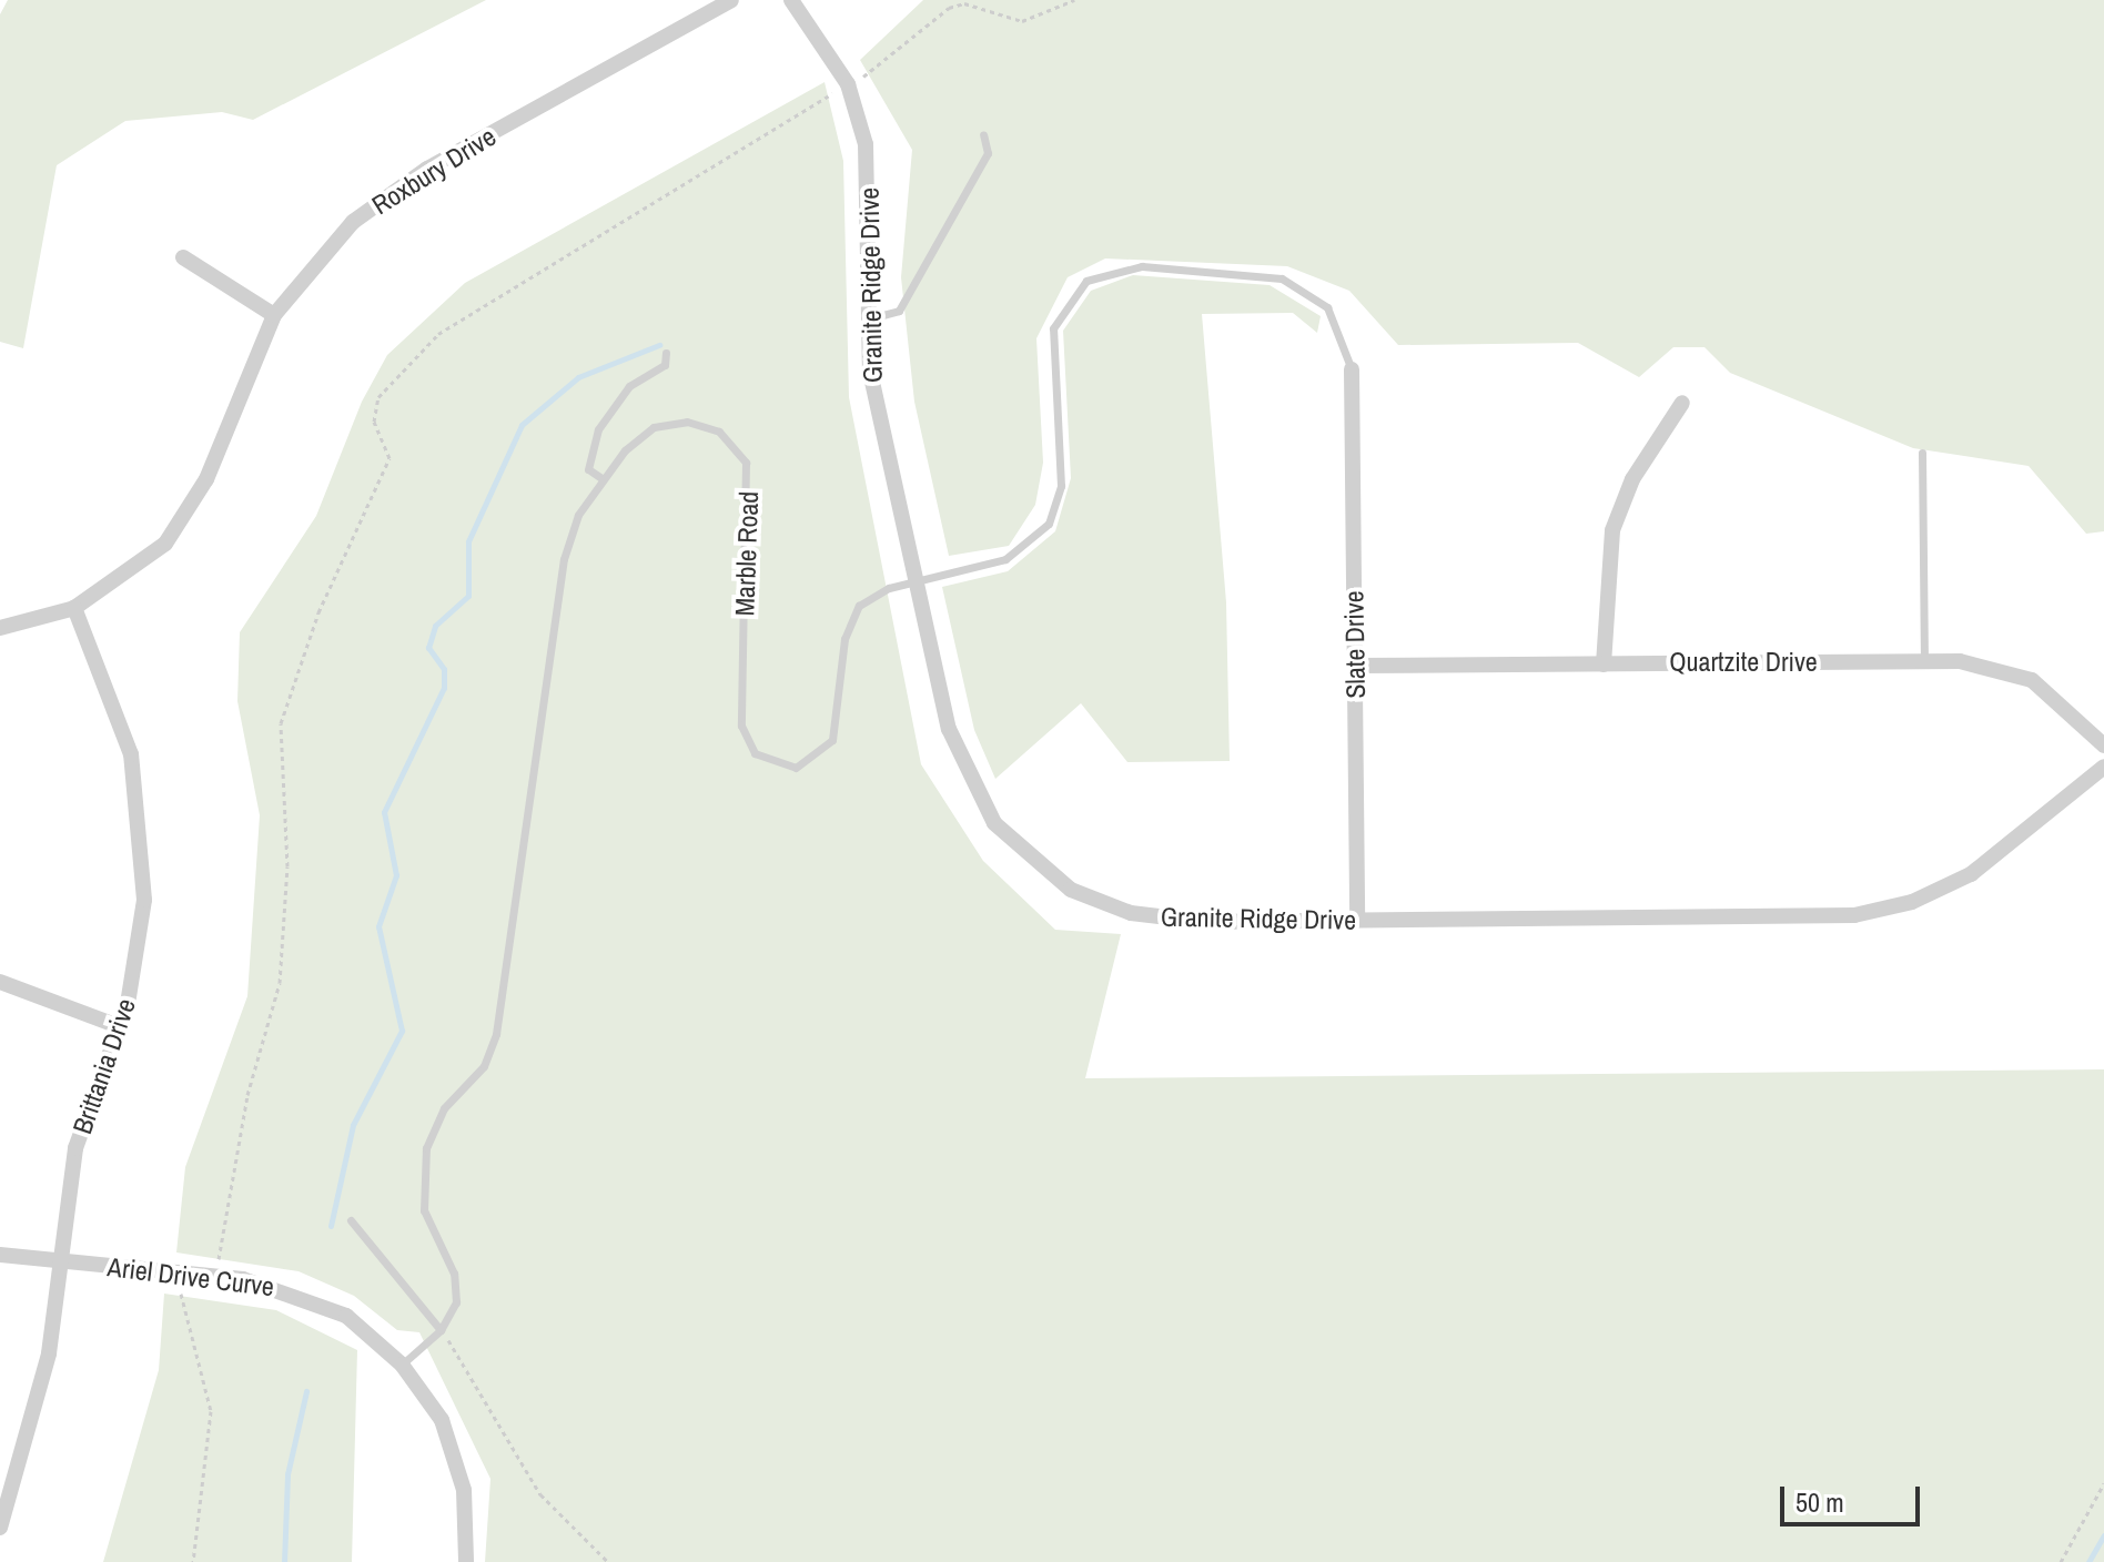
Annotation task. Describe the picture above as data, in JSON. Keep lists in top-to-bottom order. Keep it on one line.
{"streets":{"street":["Roxbury Drive","Granite Ridge Drive","Slate Drive","Quartzite Drive","Brittania Drive","Ariel Drive Curve"],"lane":["Marble Road"]},"crossings":[["Roxbury Drive","Brittania Drive"],["Granite Ridge Drive","Marble Road"],["Granite Ridge Drive","Slate Drive"],["Marble Road","Slate Drive"],["Marble Road","Ariel Drive Curve"],["Slate Drive","Quartzite Drive"],["Brittania Drive","Ariel Drive Curve"]],"scale_bar":"50 m"}
